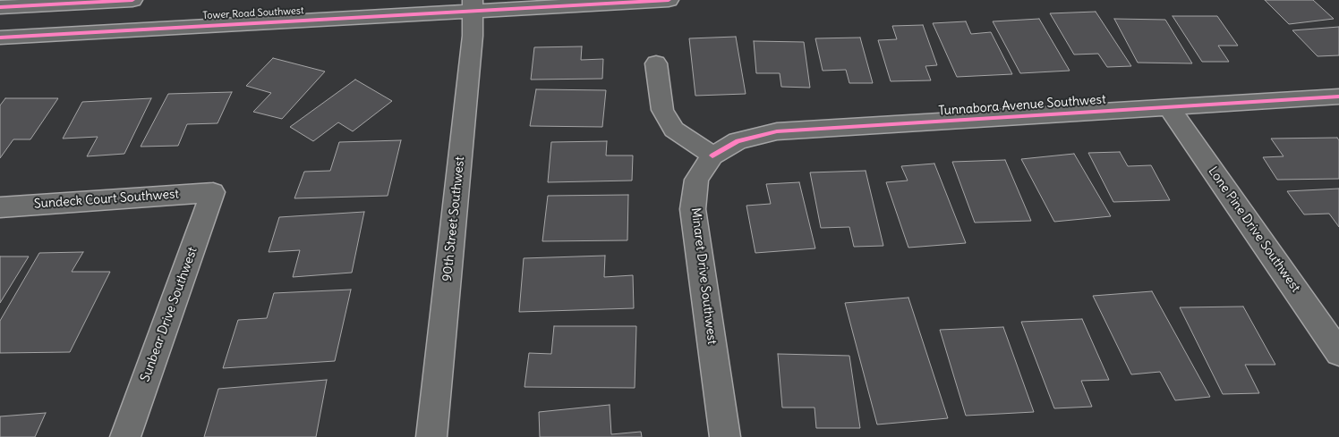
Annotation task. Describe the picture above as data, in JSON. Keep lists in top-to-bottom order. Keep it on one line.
{"streets":{"street":["Tower Road Southwest","Tunnabora Avenue Southwest","Sundeck Court Southwest","90th Street Southwest","Lone Pine Drive Southwest","Minaret Drive Southwest","Sunbear Drive Southwest"]},"crossings":[["Tower Road Southwest","90th Street Southwest"],["Tunnabora Avenue Southwest","Lone Pine Drive Southwest"],["Tunnabora Avenue Southwest","Minaret Drive Southwest"],["Sundeck Court Southwest","Sunbear Drive Southwest"]]}
